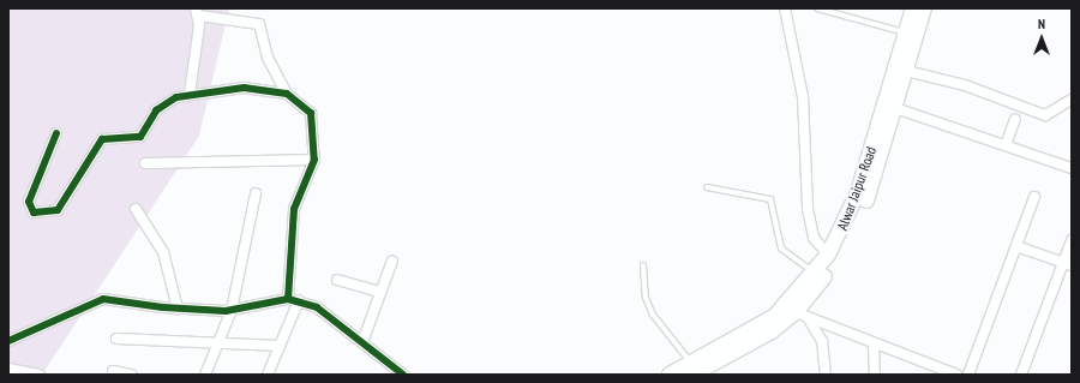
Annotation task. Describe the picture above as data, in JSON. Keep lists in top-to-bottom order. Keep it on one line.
{"streets":{"main road":["Alwar Jaipur Road"]},"north":"top"}
